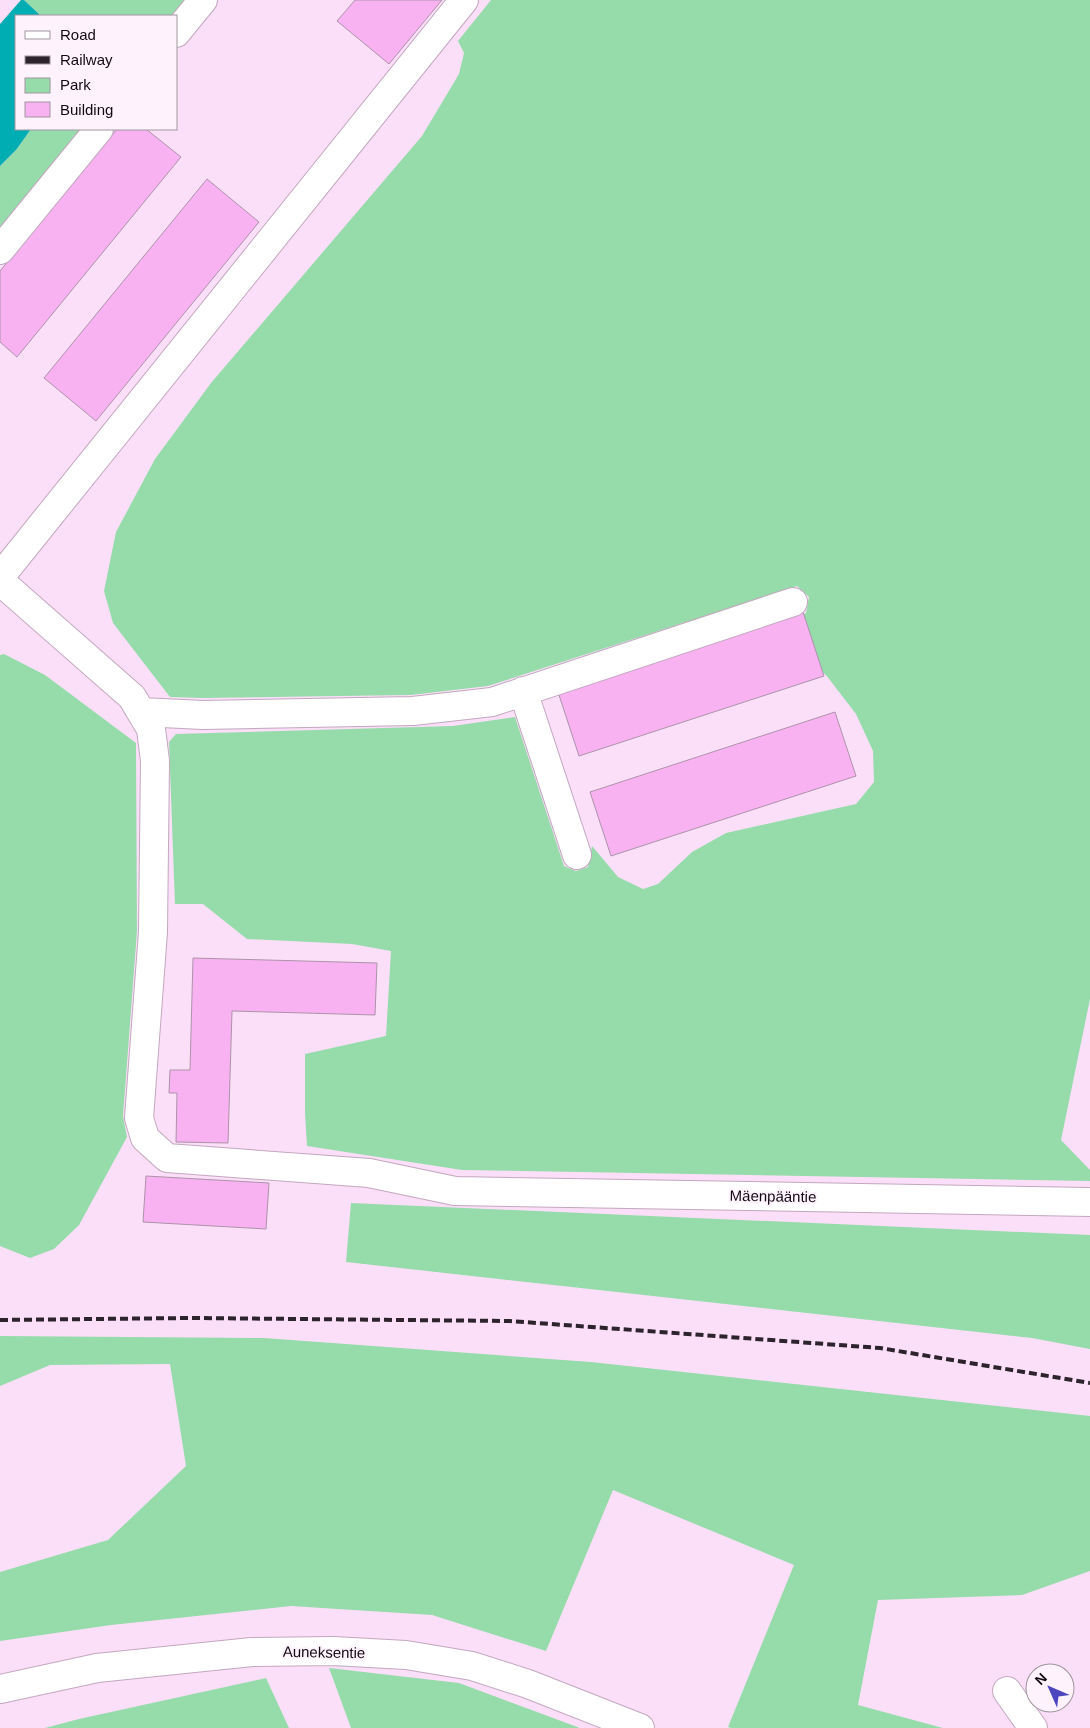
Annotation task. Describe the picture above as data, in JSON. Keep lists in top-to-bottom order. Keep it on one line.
{"streets":{"street":["Mäenpääntie","Auneksentie"]},"legend":["Road","Railway","Park","Building"],"north":"top left"}
